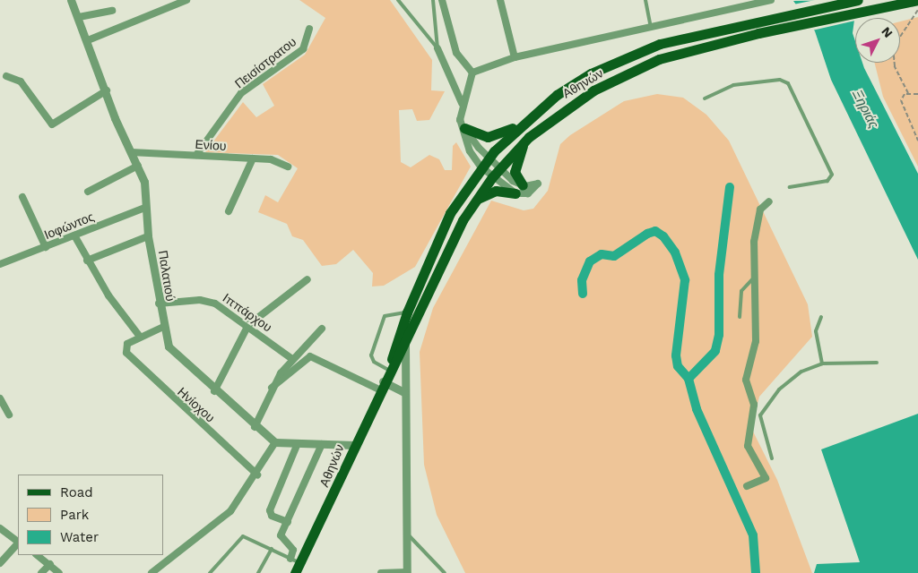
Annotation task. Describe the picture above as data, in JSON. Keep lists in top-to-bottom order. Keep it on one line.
{"streets":{"main road":["Αθηνών"],"street":["Πεισίστρατου","Ενίου","Ιοφώντος","Παλατιού","Ιππάρχου","Ηνίοχου"]},"crossings":[["Πεισίστρατου","Ενίου"],["Ενίου","Παλατιού"],["Ιοφώντος","Παλατιού"],["Παλατιού","Ιππάρχου"]],"water":["Ξηριάς"],"legend":["Road","Park","Water"],"north":"top right"}
